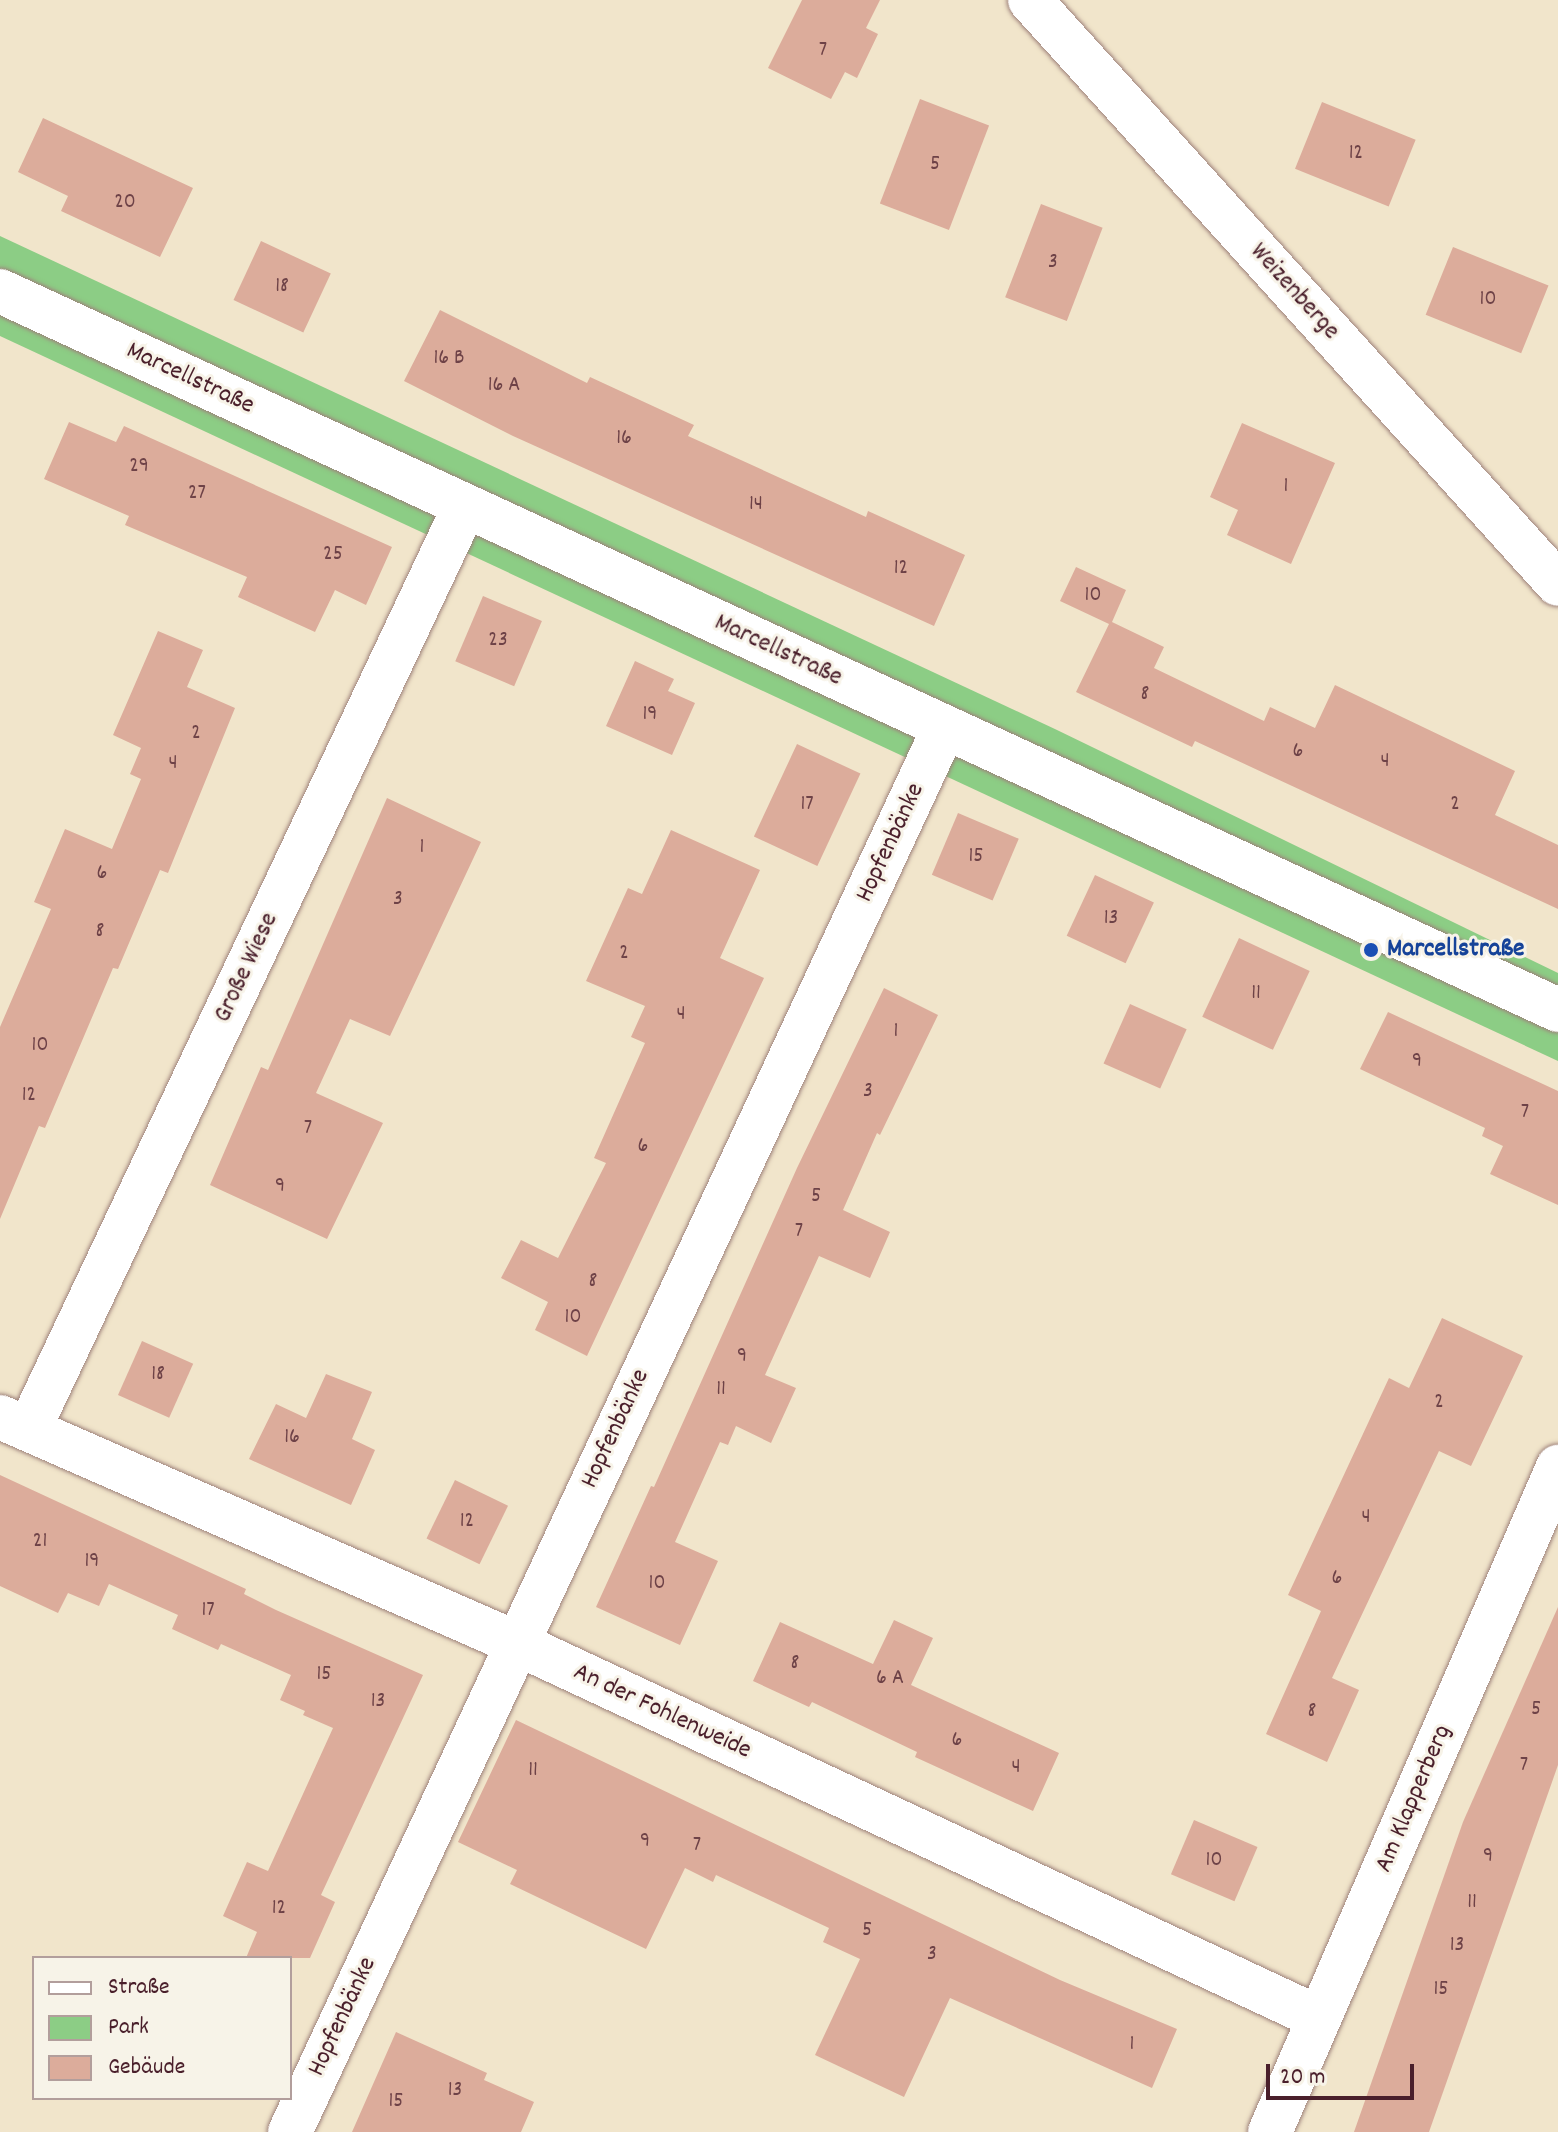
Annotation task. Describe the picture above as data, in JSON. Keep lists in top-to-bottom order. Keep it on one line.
{"streets":{"street":["Weizenberge","Marcellstraße","Hopfenbänke","Große Wiese","An der Fohlenweide","Am Klapperberg"]},"crossings":[["Marcellstraße","Hopfenbänke"],["Marcellstraße","Große Wiese"],["Hopfenbänke","An der Fohlenweide"],["Große Wiese","An der Fohlenweide"],["An der Fohlenweide","Am Klapperberg"]],"places":["Marcellstraße"],"house_numbers":["7","12","5","20","3","18","10","16 B","16 A","16","29","1","27","14","25","12","10","23","8","19","2","6","4","4","17","2","1","15","6","3","13","8","2","11","4","1","10","9","3","12","7","7","6","9","5","7","8","10","9","18","11","2","16","4","12","21","19","6","10","17","8","15","6 A","13","5","8","6","7","4","11","9","7","9","10","11","12","5","13","3","15","1","13","15"],"legend":["Straße","Park","Gebäude"],"scale_bar":"20 m"}
